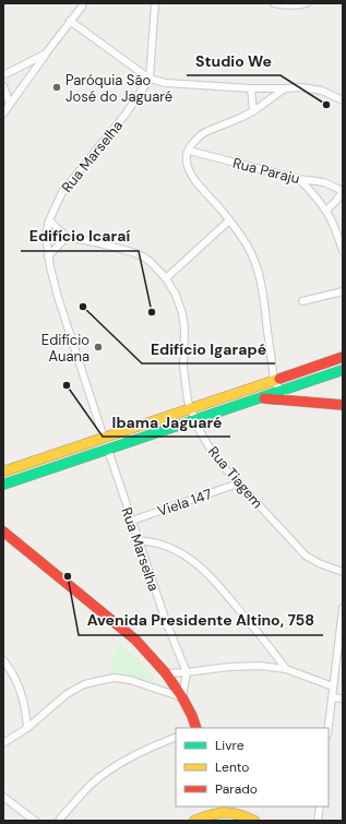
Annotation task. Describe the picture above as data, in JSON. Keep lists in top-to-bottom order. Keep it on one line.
{"streets":{"street":["Rua Marselha","Rua Paraju","Rua Tiagem","Viela 147"]},"crossings":[["Rua Marselha","Viela 147"],["Rua Tiagem","Viela 147"]],"places":["Paróquia São José do Jaguaré","Studio We","Edifício Igarapé","Edifício Icaraí","Edifício Auana","Ibama Jaguaré","Avenida Presidente Altino, 758"],"legend":["Livre","Lento","Parado"]}
